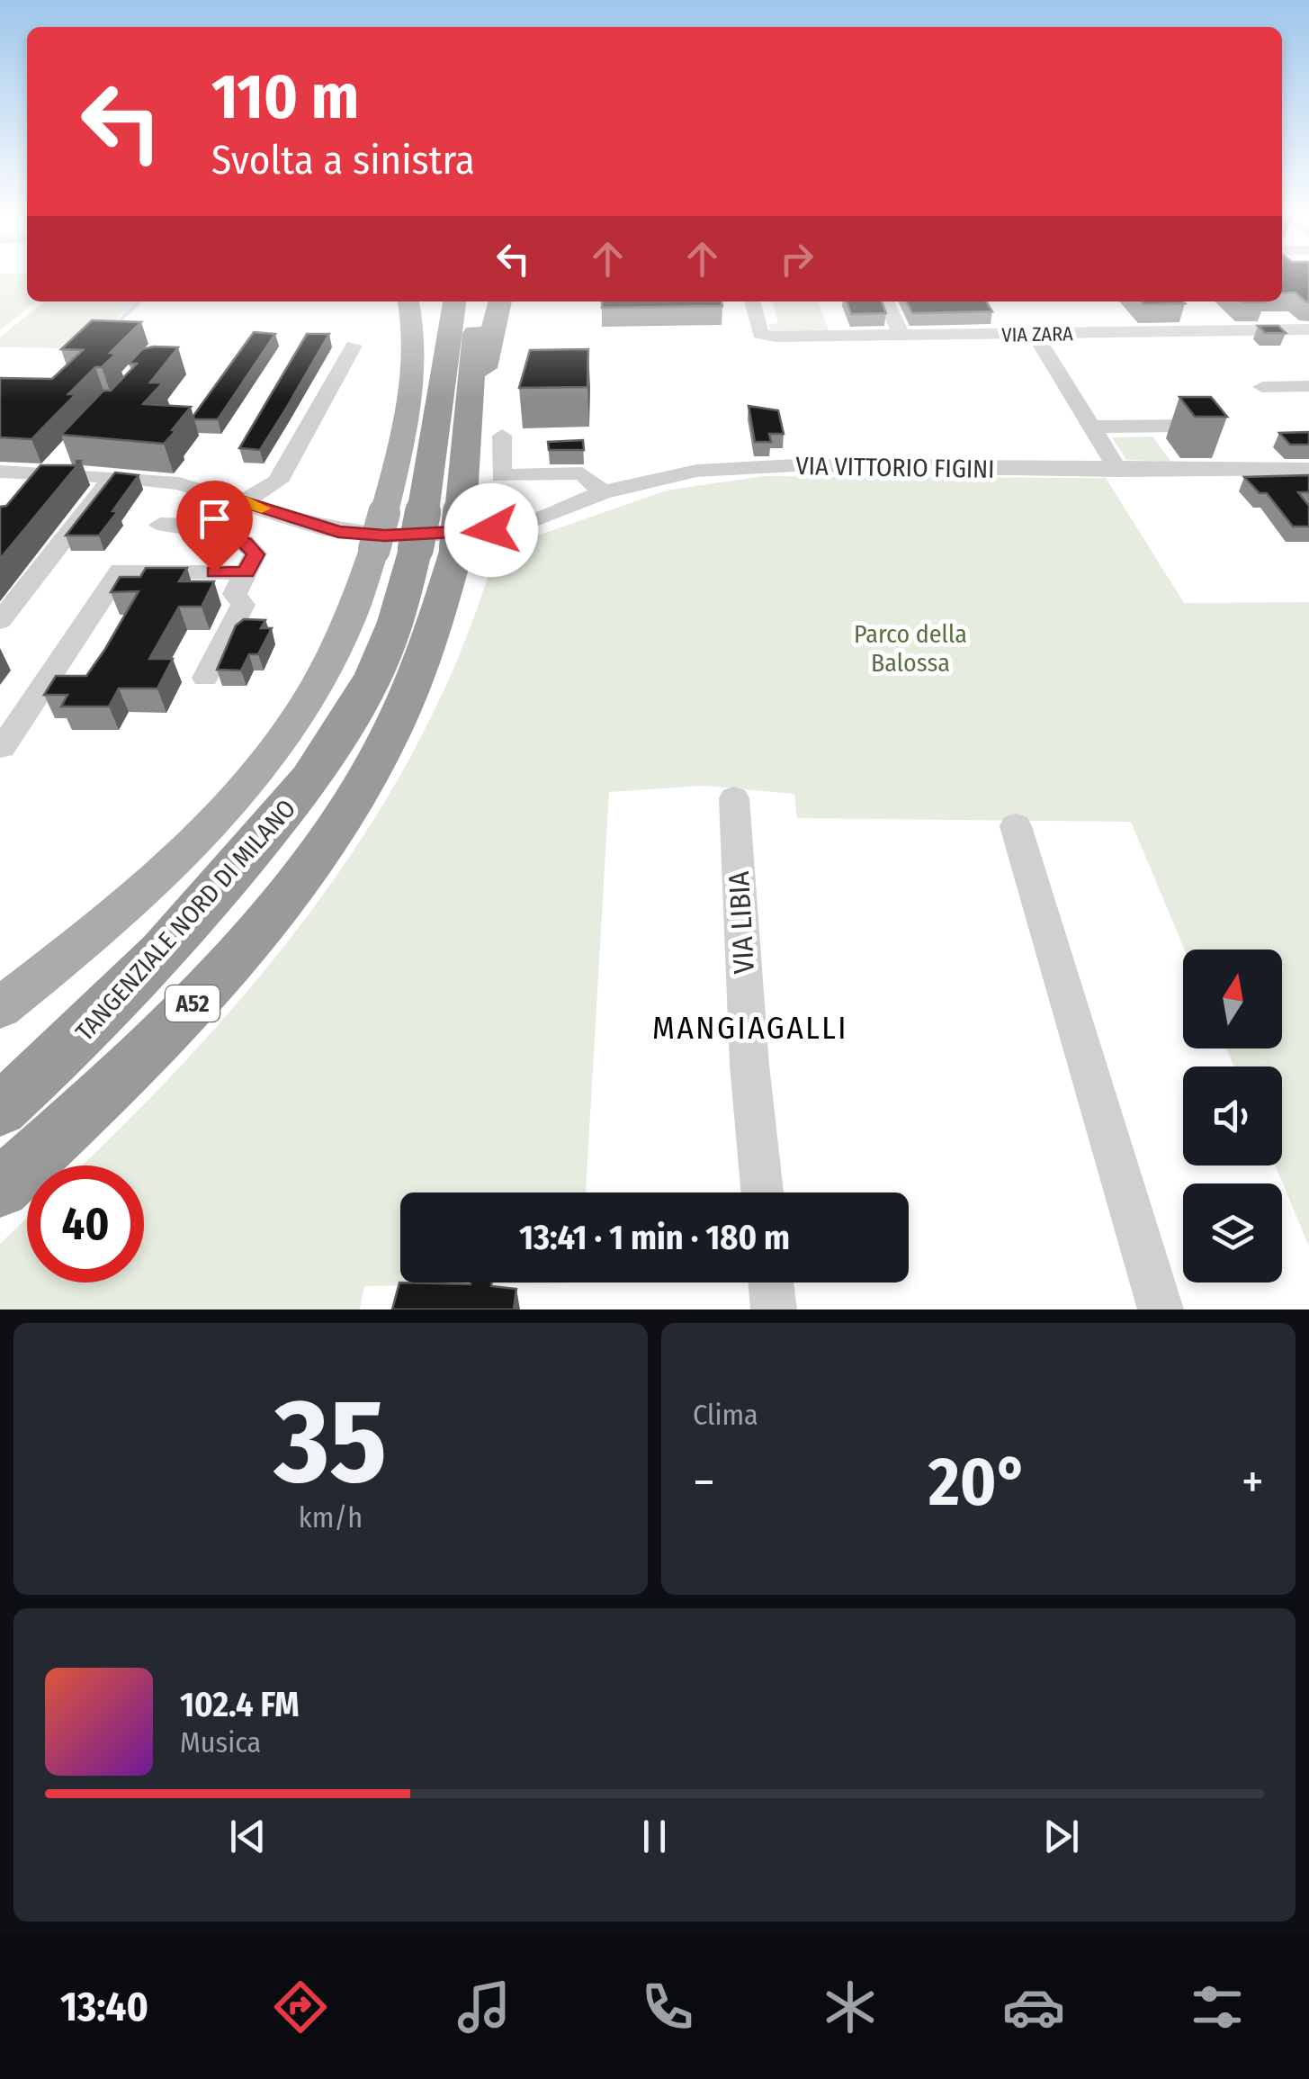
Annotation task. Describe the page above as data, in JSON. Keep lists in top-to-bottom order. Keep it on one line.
{"streets":{"highway":["TANGENZIALE NORD DI MILANO","A52"],"street":["VIA ZARA","VIA VITTORIO FIGINI","VIA LIBIA"]},"districts":["MANGIAGALLI"],"parks":["Parco della Balossa"],"north":"top","page":{"turn":["110 m","Svolta a sinistra"],"limit":"40","trip":"13:41 · 1 min · 180 m","tile":[["35","km/h"],"Clima"],"heat":["−","20°","+"],"song":["102.4 FM","Musica"],"tabs":"13:40"}}
